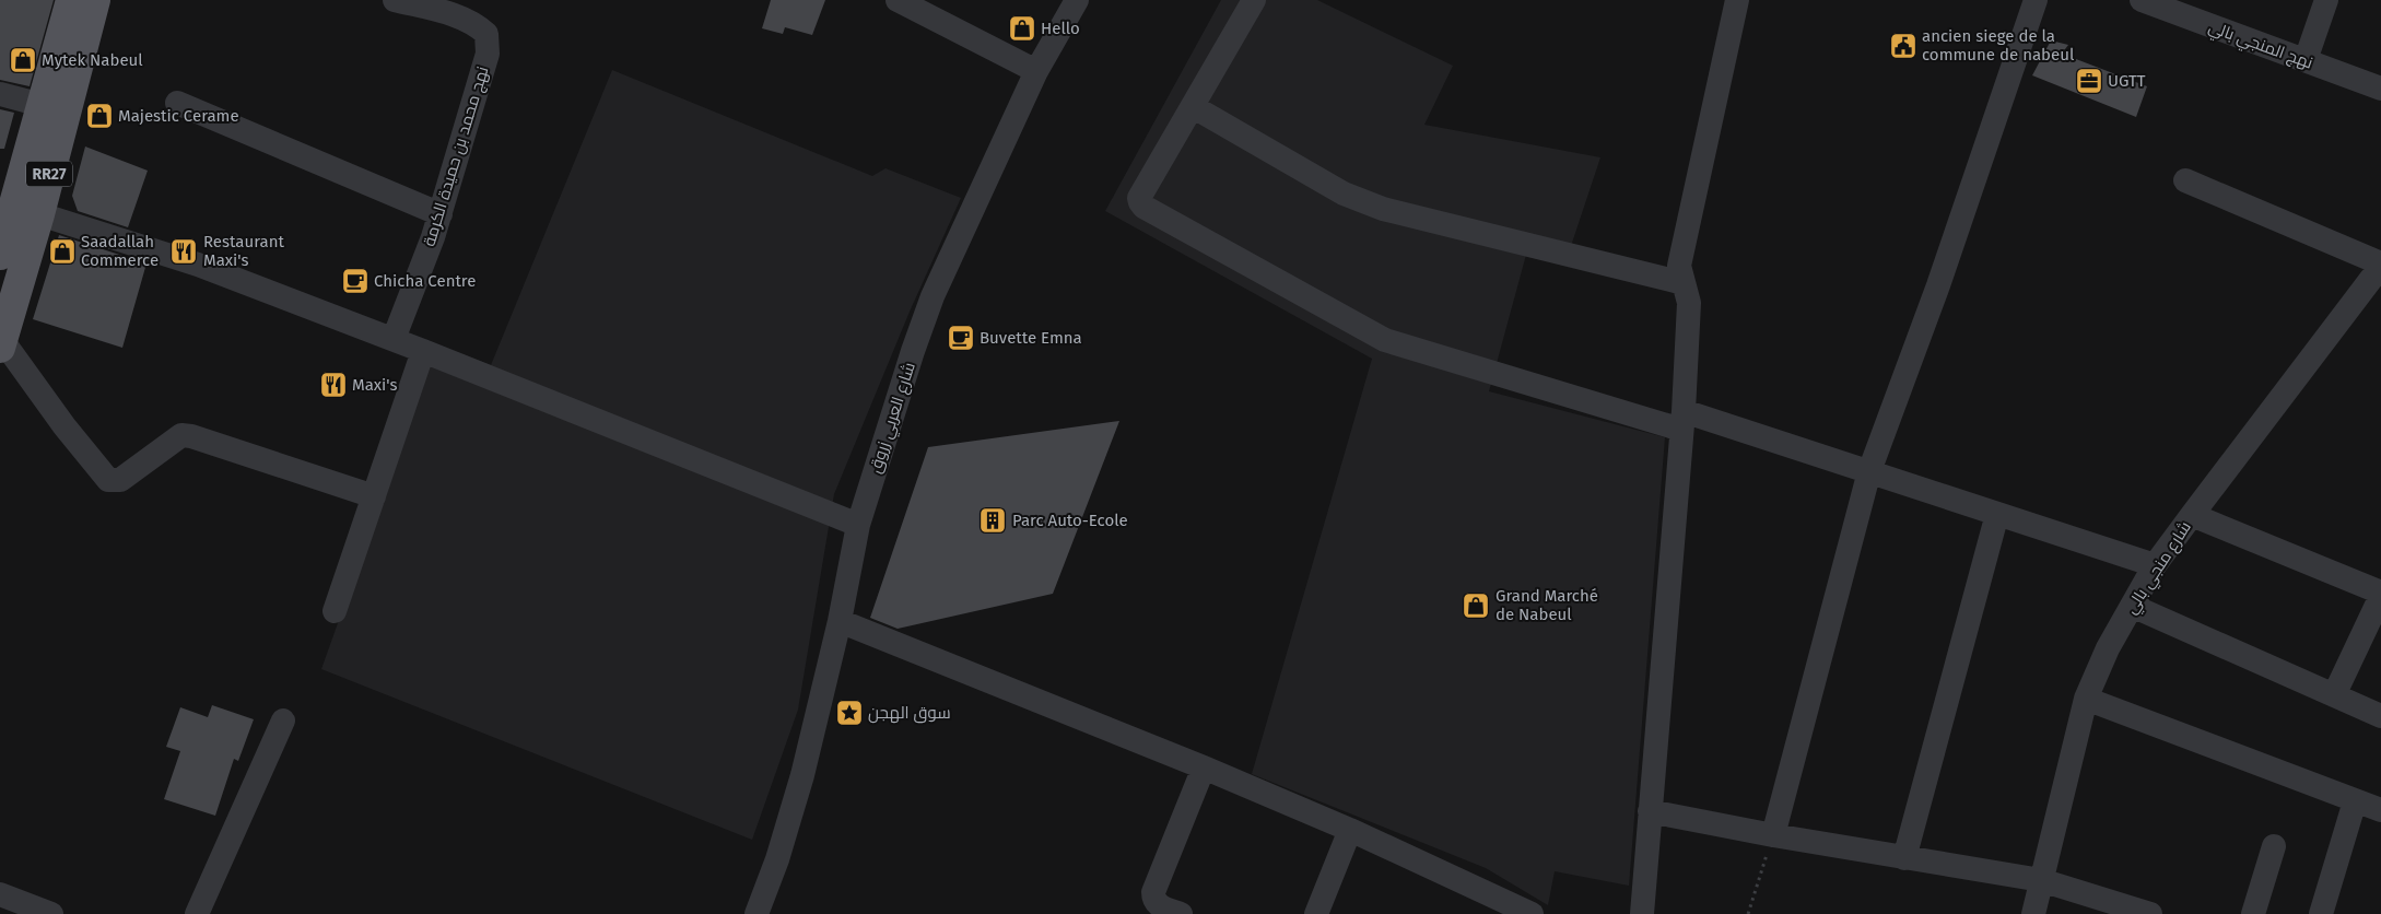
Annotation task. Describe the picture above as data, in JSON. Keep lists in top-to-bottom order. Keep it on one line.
{"streets":{"main road":["RR27"],"street":["نهج المنجي بالي","نهج محمد بن حميدة الكرمة","شارع العربي زروق","شارع منجي بالي"]},"places":{"shop":["Hello","Mytek Nabeul","Majestic Cerame","Saadallah Commerce","Grand Marché de Nabeul"],"public building":["ancien siege de la commune de nabeul"],"office":["UGTT"],"restaurant":["Restaurant Maxi's","Maxi's"],"cafe":["Chicha Centre","Buvette Emna"],"building":["Parc Auto-Ecole"],"place":["سوق الهجن"]}}
